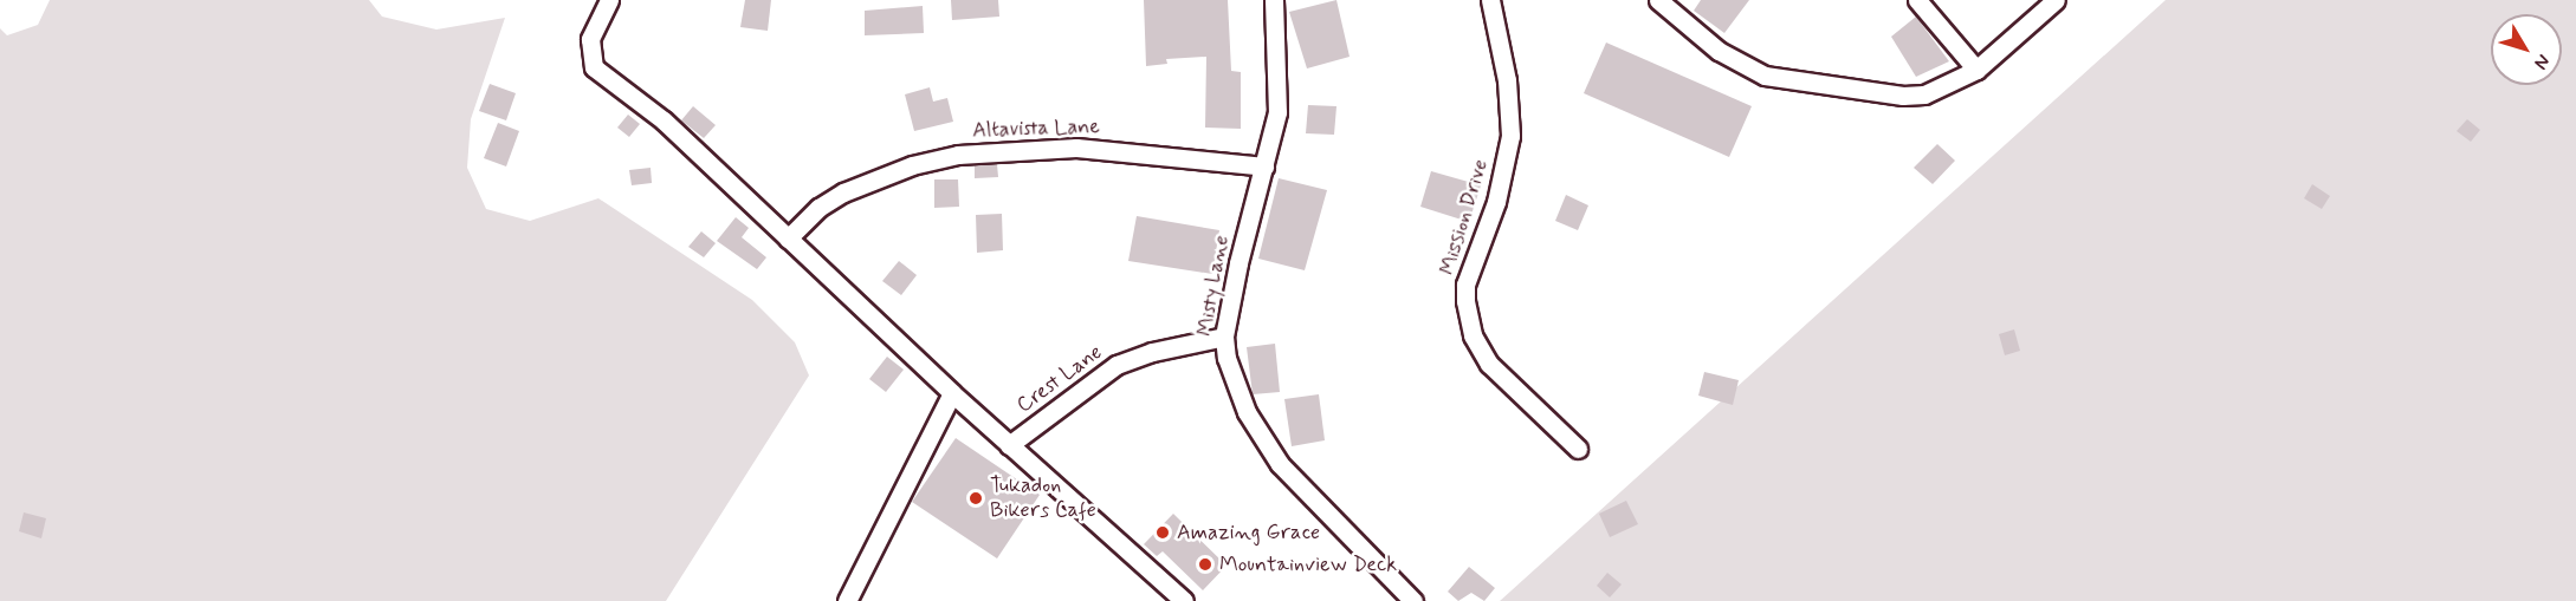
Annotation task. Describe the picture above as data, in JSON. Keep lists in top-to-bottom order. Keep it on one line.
{"streets":{"street":["Altavista Lane","Mission Drive","Misty Lane","Crest Lane"]},"crossings":[["Altavista Lane","Misty Lane"],["Misty Lane","Crest Lane"]],"places":["Tukadon Bikers Cafe","Amazing Grace","Mountainview Deck"],"north":"bottom right"}
